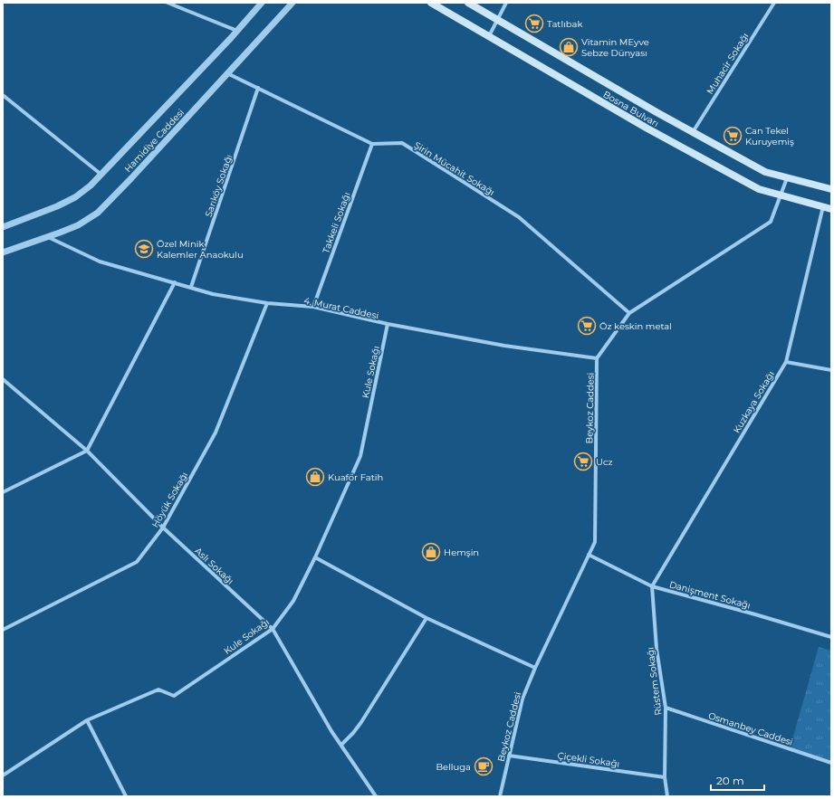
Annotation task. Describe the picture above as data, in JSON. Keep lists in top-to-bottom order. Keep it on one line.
{"streets":{"main road":["Bosna Bulvarı"],"street":["Muhacir Sokağı","Hamidiye Caddesi","Şirin Mücahit Sokağı","Sarıköy Sokağı","Takkeli Sokağı","4. Murat Caddesi","Kule Sokağı","Kuzkaya Sokağı","Beykoz Caddesi","Höyük Sokağı","Aslı Sokağı","Danişment Sokağı","Rüstem Sokağı","Osmanbey Caddesi","Çiçekli Sokağı"]},"crossings":[["Muhacir Sokağı","Bosna Bulvarı"],["Bosna Bulvarı","Kuzkaya Sokağı"],["Hamidiye Caddesi","Şirin Mücahit Sokağı"],["Hamidiye Caddesi","4. Murat Caddesi"],["Şirin Mücahit Sokağı","Sarıköy Sokağı"],["Şirin Mücahit Sokağı","Takkeli Sokağı"],["Sarıköy Sokağı","4. Murat Caddesi"],["Takkeli Sokağı","4. Murat Caddesi"],["4. Murat Caddesi","Kule Sokağı"],["4. Murat Caddesi","Beykoz Caddesi"],["4. Murat Caddesi","Höyük Sokağı"],["Kule Sokağı","Aslı Sokağı"],["Kuzkaya Sokağı","Danişment Sokağı"],["Kuzkaya Sokağı","Rüstem Sokağı"],["Beykoz Caddesi","Danişment Sokağı"],["Beykoz Caddesi","Çiçekli Sokağı"],["Höyük Sokağı","Aslı Sokağı"],["Danişment Sokağı","Rüstem Sokağı"],["Rüstem Sokağı","Osmanbey Caddesi"],["Rüstem Sokağı","Çiçekli Sokağı"]],"places":{"supermarket":["Tatlıbak","Can Tekel Kuruyemiş","Öz keskin metal","Ucz"],"shop":["Vitamin MEyve Sebze Dünyası","Kuaför Fatih","Hemşin"],"school or university":["Özel Minik Kalemler Anaokulu"],"cafe":["Belluga"]},"scale_bar":"20 m"}
